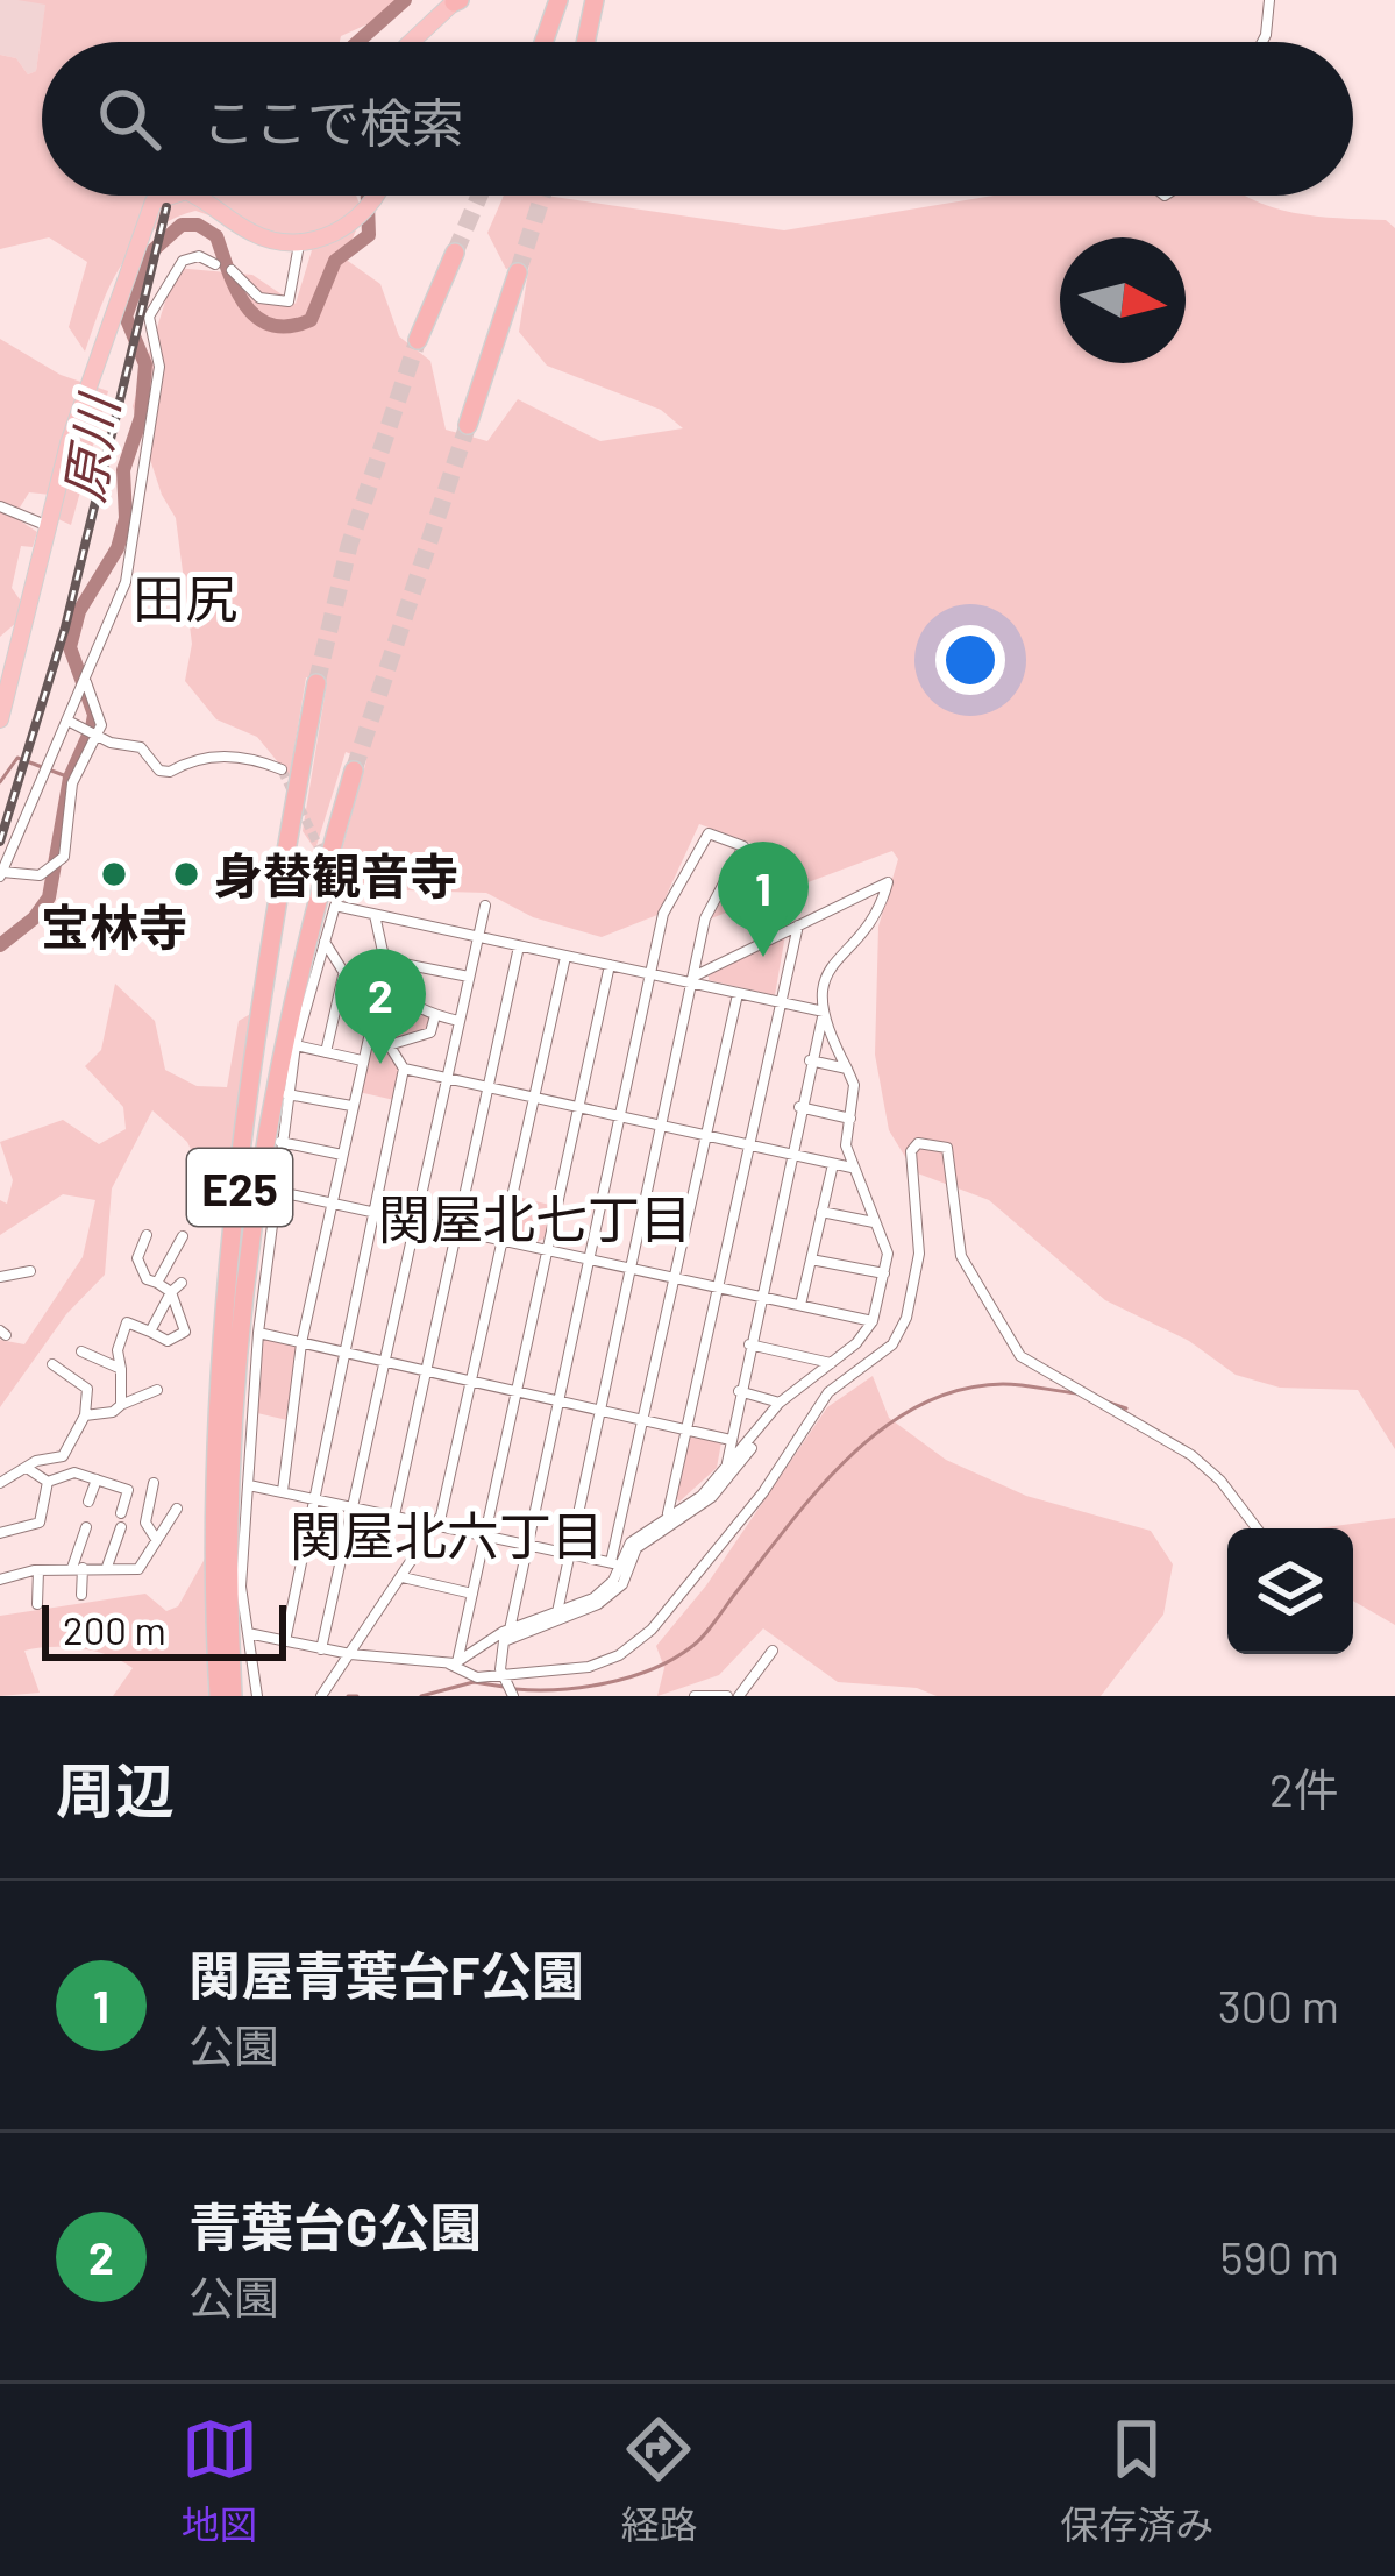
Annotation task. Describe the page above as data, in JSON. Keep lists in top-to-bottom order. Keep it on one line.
{"streets":{"highway":["E25"]},"districts":["田尻","関屋北七丁目","関屋北六丁目"],"water":["原川"],"places":["宝林寺","身替観音寺"],"scale_bar":"200 m","north":"right","page":{"search":"ここで検索","pins":["1","2"],"scale":"200 m","heading":["周辺","2件"],"list":[{"mark":"1","name":"関屋青葉台F公園","note":"公園","value":"300 m"},{"mark":"2","name":"青葉台G公園","note":"公園","value":"590 m"}],"nav":["地図","経路","保存済み"]}}
